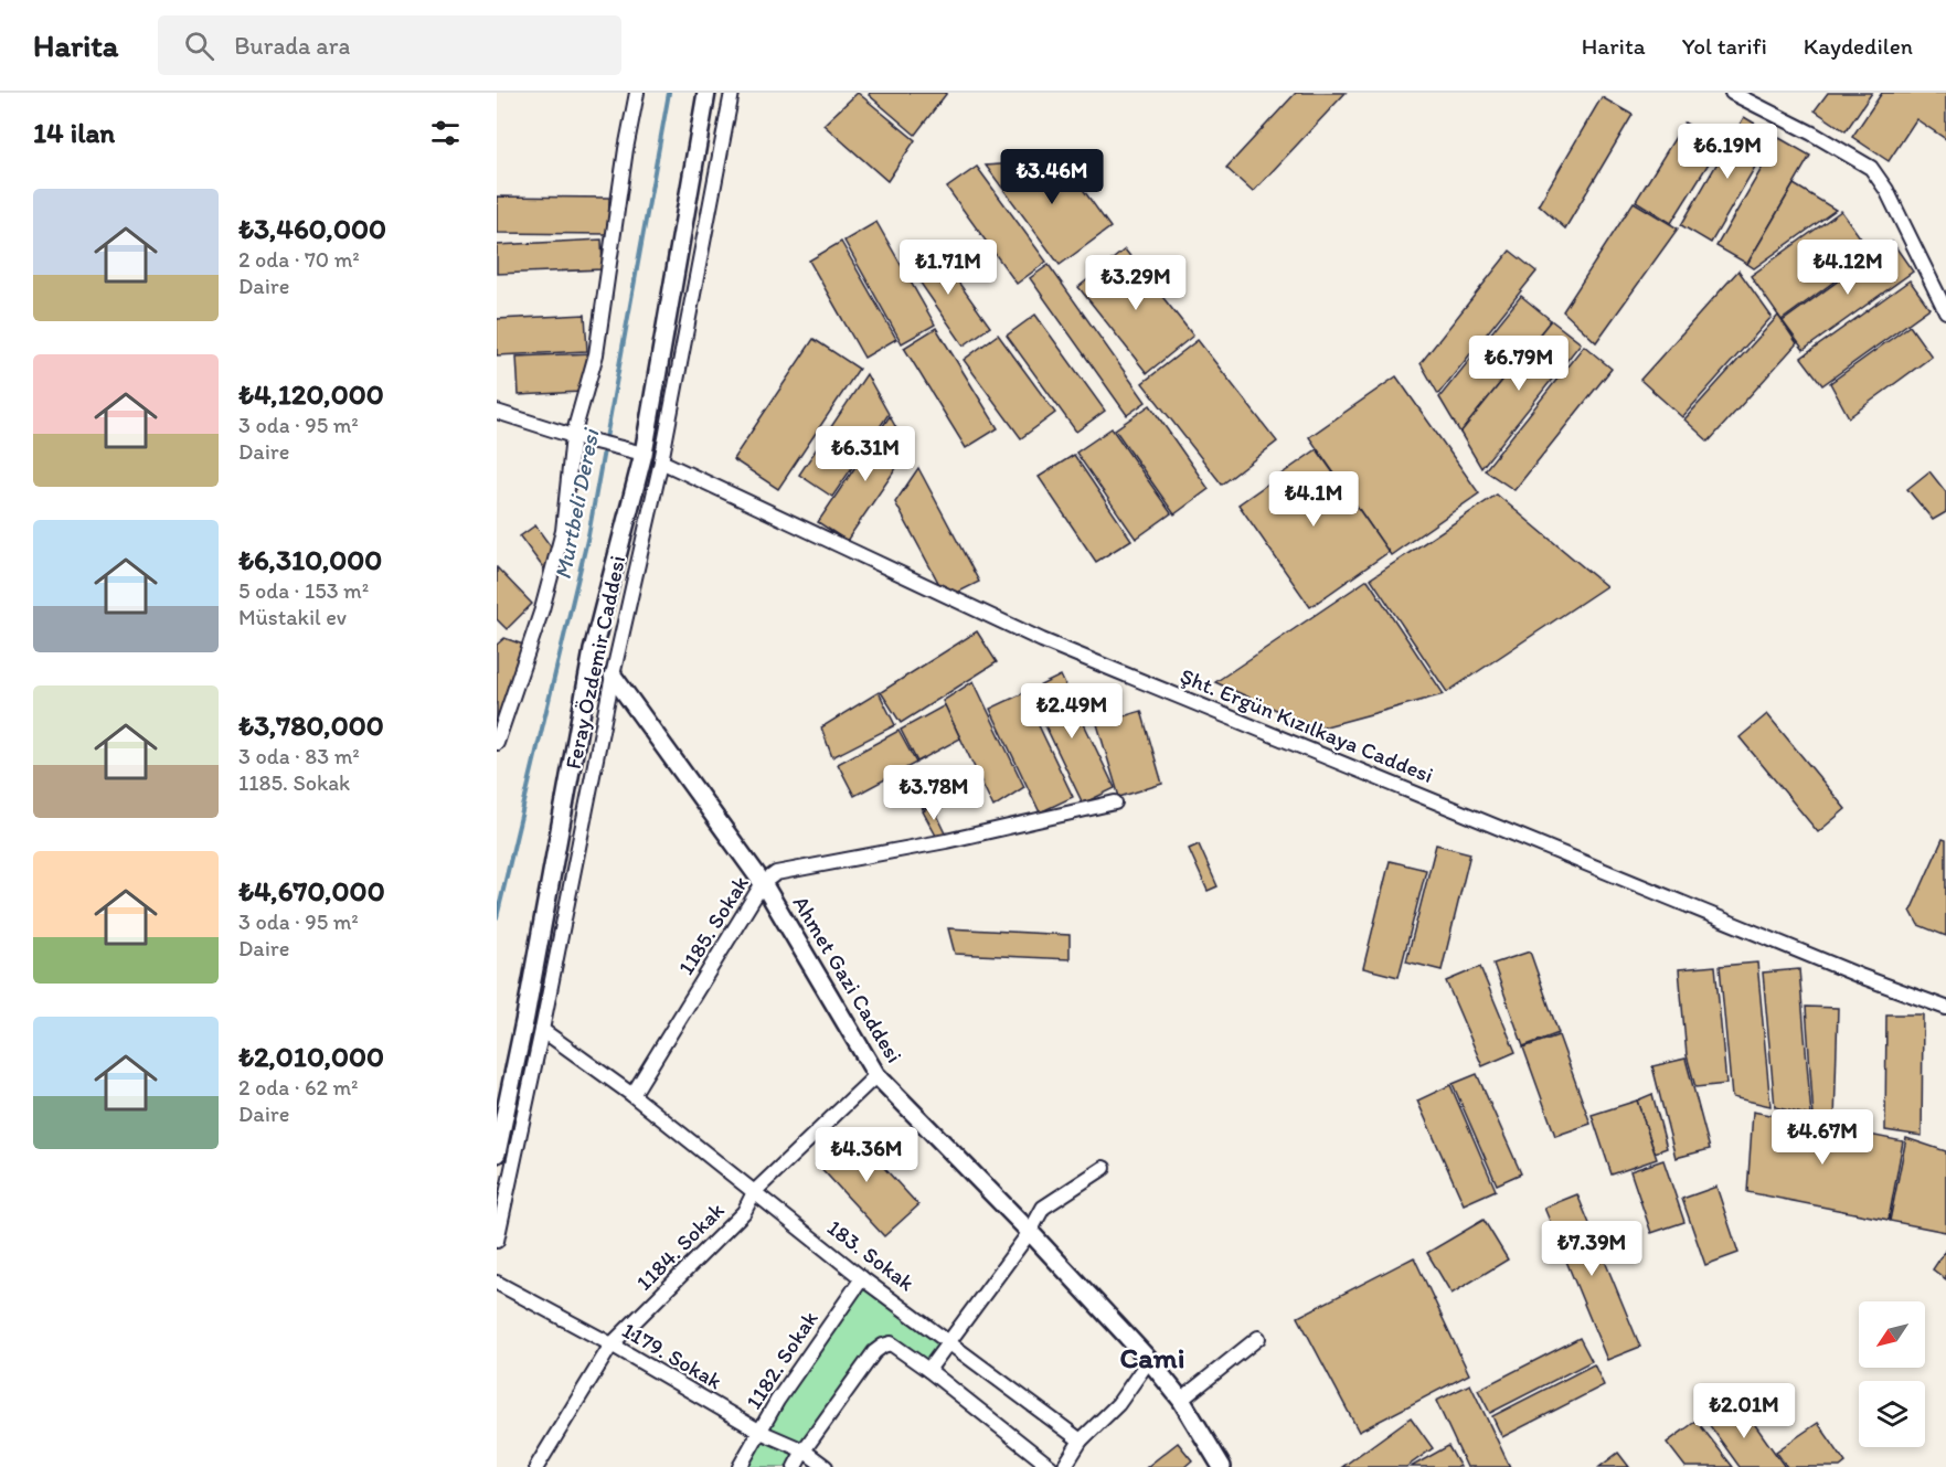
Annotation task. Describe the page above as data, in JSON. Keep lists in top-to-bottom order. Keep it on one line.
{"streets":{"street":["Feray Özdemir Caddesi","Şht. Ergün Kızılkaya Caddesi","1185. Sokak","Ahmet Gazi Caddesi","1184. Sokak","183. Sokak","1179. Sokak","1182. Sokak"]},"crossings":[["Feray Özdemir Caddesi","Şht. Ergün Kızılkaya Caddesi"],["Feray Özdemir Caddesi","Ahmet Gazi Caddesi"],["Feray Özdemir Caddesi","183. Sokak"],["1185. Sokak","Ahmet Gazi Caddesi"],["1185. Sokak","183. Sokak"],["Ahmet Gazi Caddesi","1184. Sokak"],["1184. Sokak","183. Sokak"],["1184. Sokak","1179. Sokak"],["183. Sokak","1182. Sokak"],["1179. Sokak","1182. Sokak"]],"districts":["Cami"],"water":["Murtbeli Deresi"],"north":"bottom left","page":{"header":"Harita","search":"Burada ara","nav":["Harita","Yol tarifi","Kaydedilen"],"heading":"14 ilan","price":["₺6.19M","₺3.46M","₺1.71M","₺4.12M","₺3.29M","₺6.79M","₺6.31M","₺4.1M","₺2.49M","₺3.78M","₺4.67M","₺4.36M","₺7.39M","₺2.01M"],"list":[{"name":"₺3,460,000","note":"2 oda · 70 m² · Daire"},{"name":"₺4,120,000","note":"3 oda · 95 m² · Daire"},{"name":"₺6,310,000","note":"5 oda · 153 m² · Müstakil ev"},{"name":"₺3,780,000","note":"3 oda · 83 m² · 1185. Sokak"},{"name":"₺4,670,000","note":"3 oda · 95 m² · Daire"},{"name":"₺2,010,000","note":"2 oda · 62 m² · Daire"}]}}
